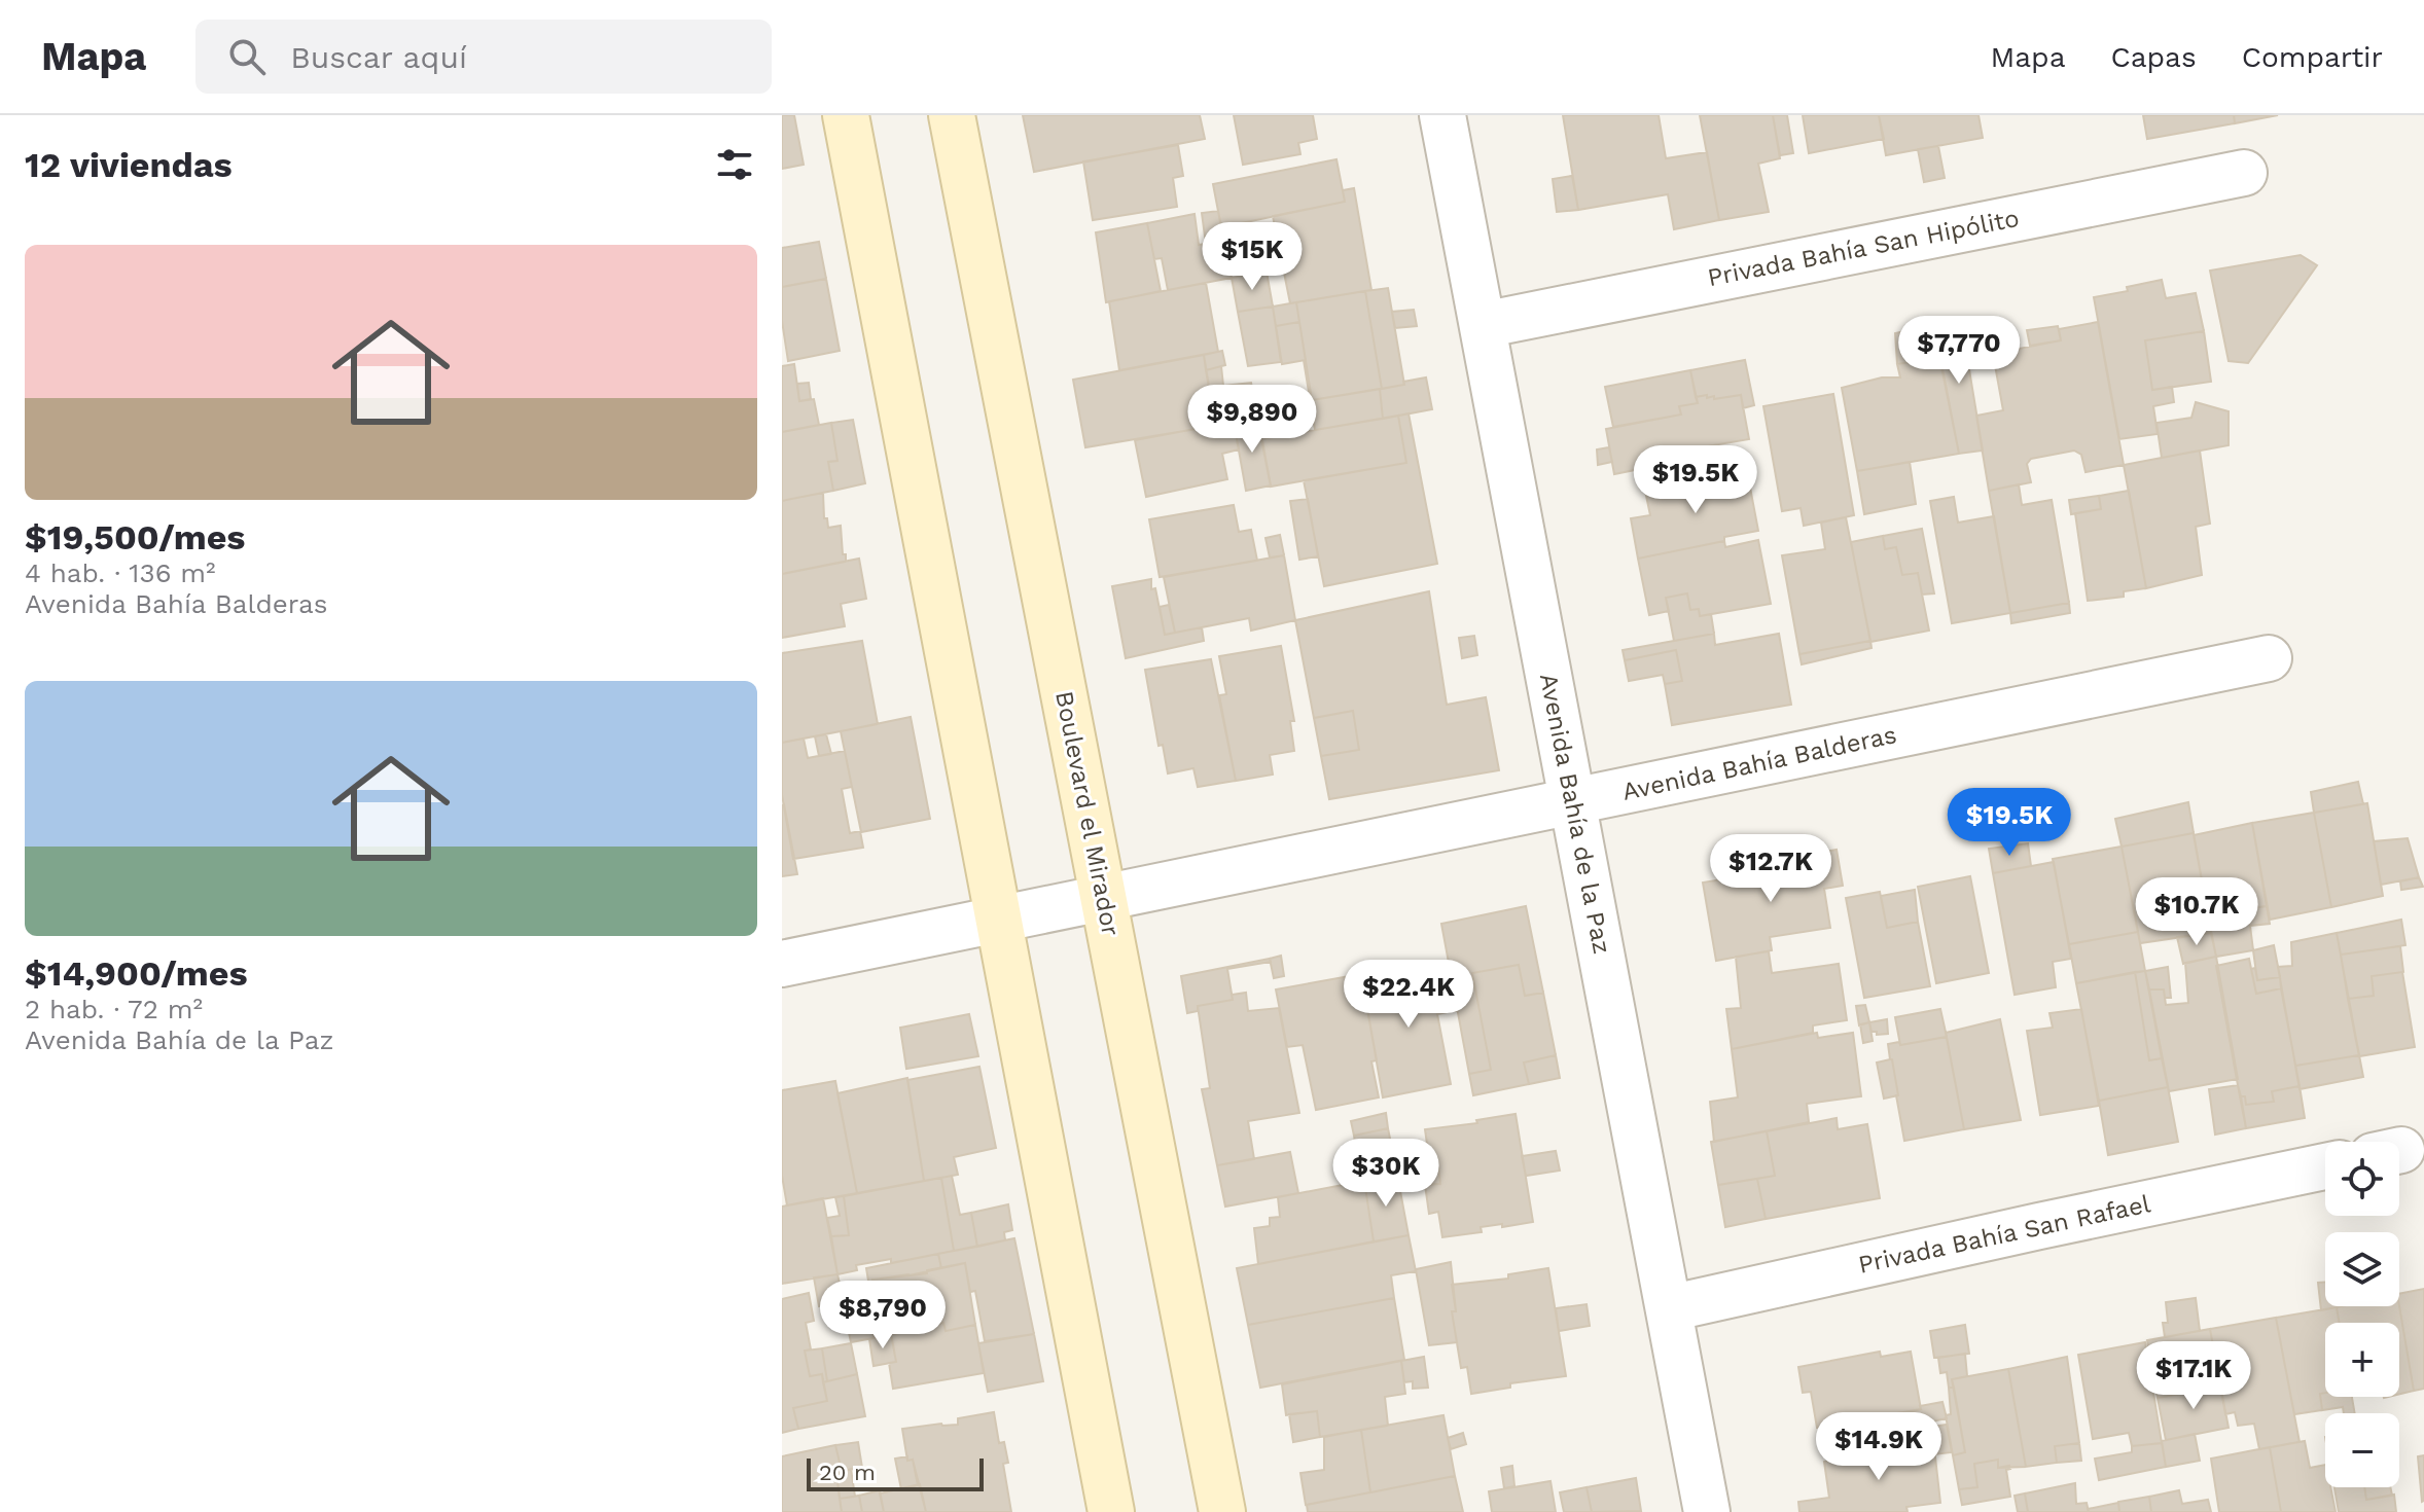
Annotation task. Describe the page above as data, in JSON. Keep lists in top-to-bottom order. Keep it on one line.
{"streets":{"main road":["Boulevard el Mirador"],"street":["Privada Bahía San Hipólito","Avenida Bahía Balderas","Avenida Bahía de la Paz","Privada Bahía San Rafael"]},"crossings":[["Privada Bahía San Hipólito","Avenida Bahía de la Paz"],["Avenida Bahía Balderas","Boulevard el Mirador"],["Avenida Bahía Balderas","Avenida Bahía de la Paz"],["Avenida Bahía de la Paz","Privada Bahía San Rafael"]],"scale_bar":"20 m","page":{"header":"Mapa","search":"Buscar aquí","nav":["Mapa","Capas","Compartir"],"heading":"12 viviendas","list":[{"name":"$19,500/mes","note":"4 hab. · 136 m² · Avenida Bahía Balderas"},{"name":"$14,900/mes","note":"2 hab. · 72 m² · Avenida Bahía de la Paz"}],"price":["$15K","$7,770","$9,890","$19.5K","$19.5K","$12.7K","$10.7K","$22.4K","$30K","$8,790","$17.1K","$14.9K"],"map_buttons":["+","−"],"scale":"20 m"}}
